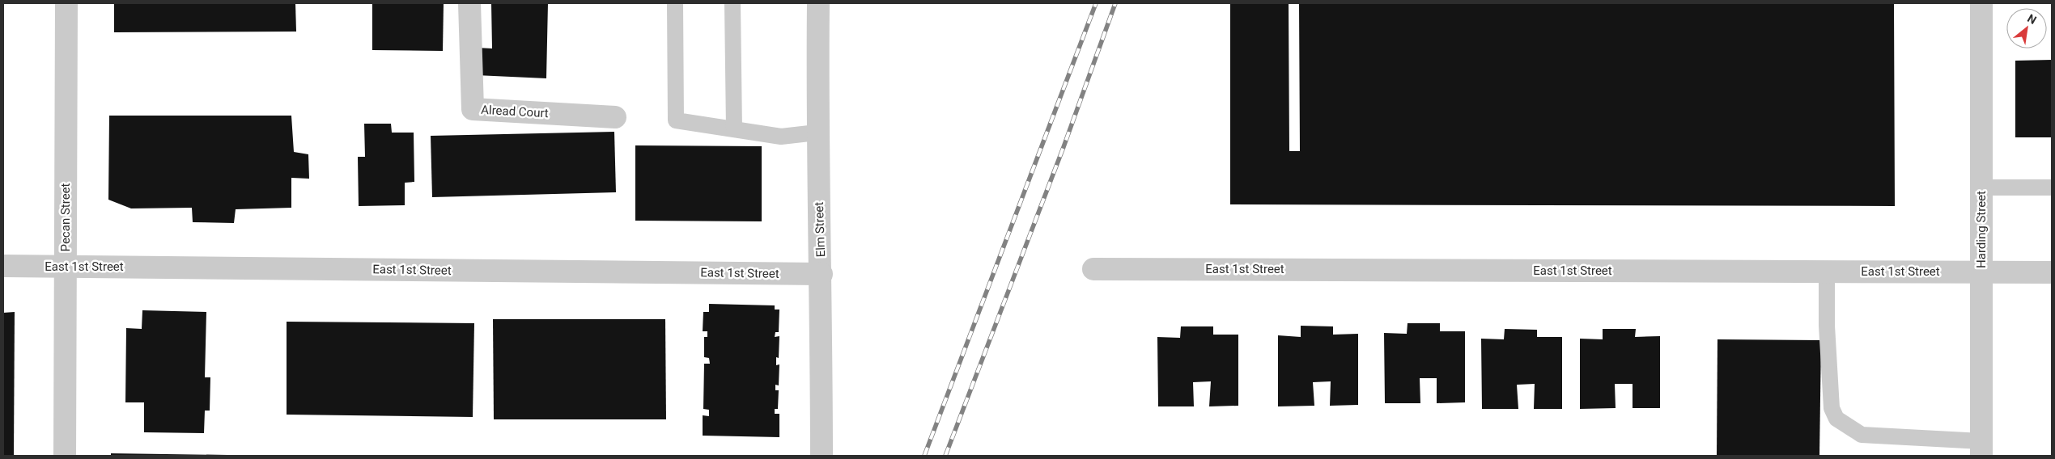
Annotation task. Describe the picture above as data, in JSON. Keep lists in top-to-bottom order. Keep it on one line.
{"streets":{"street":["Alread Court","Pecan Street","Elm Street","Harding Street","East 1st Street"]},"crossings":[["Pecan Street","East 1st Street"],["Elm Street","East 1st Street"],["Harding Street","East 1st Street"]],"north":"top right"}
